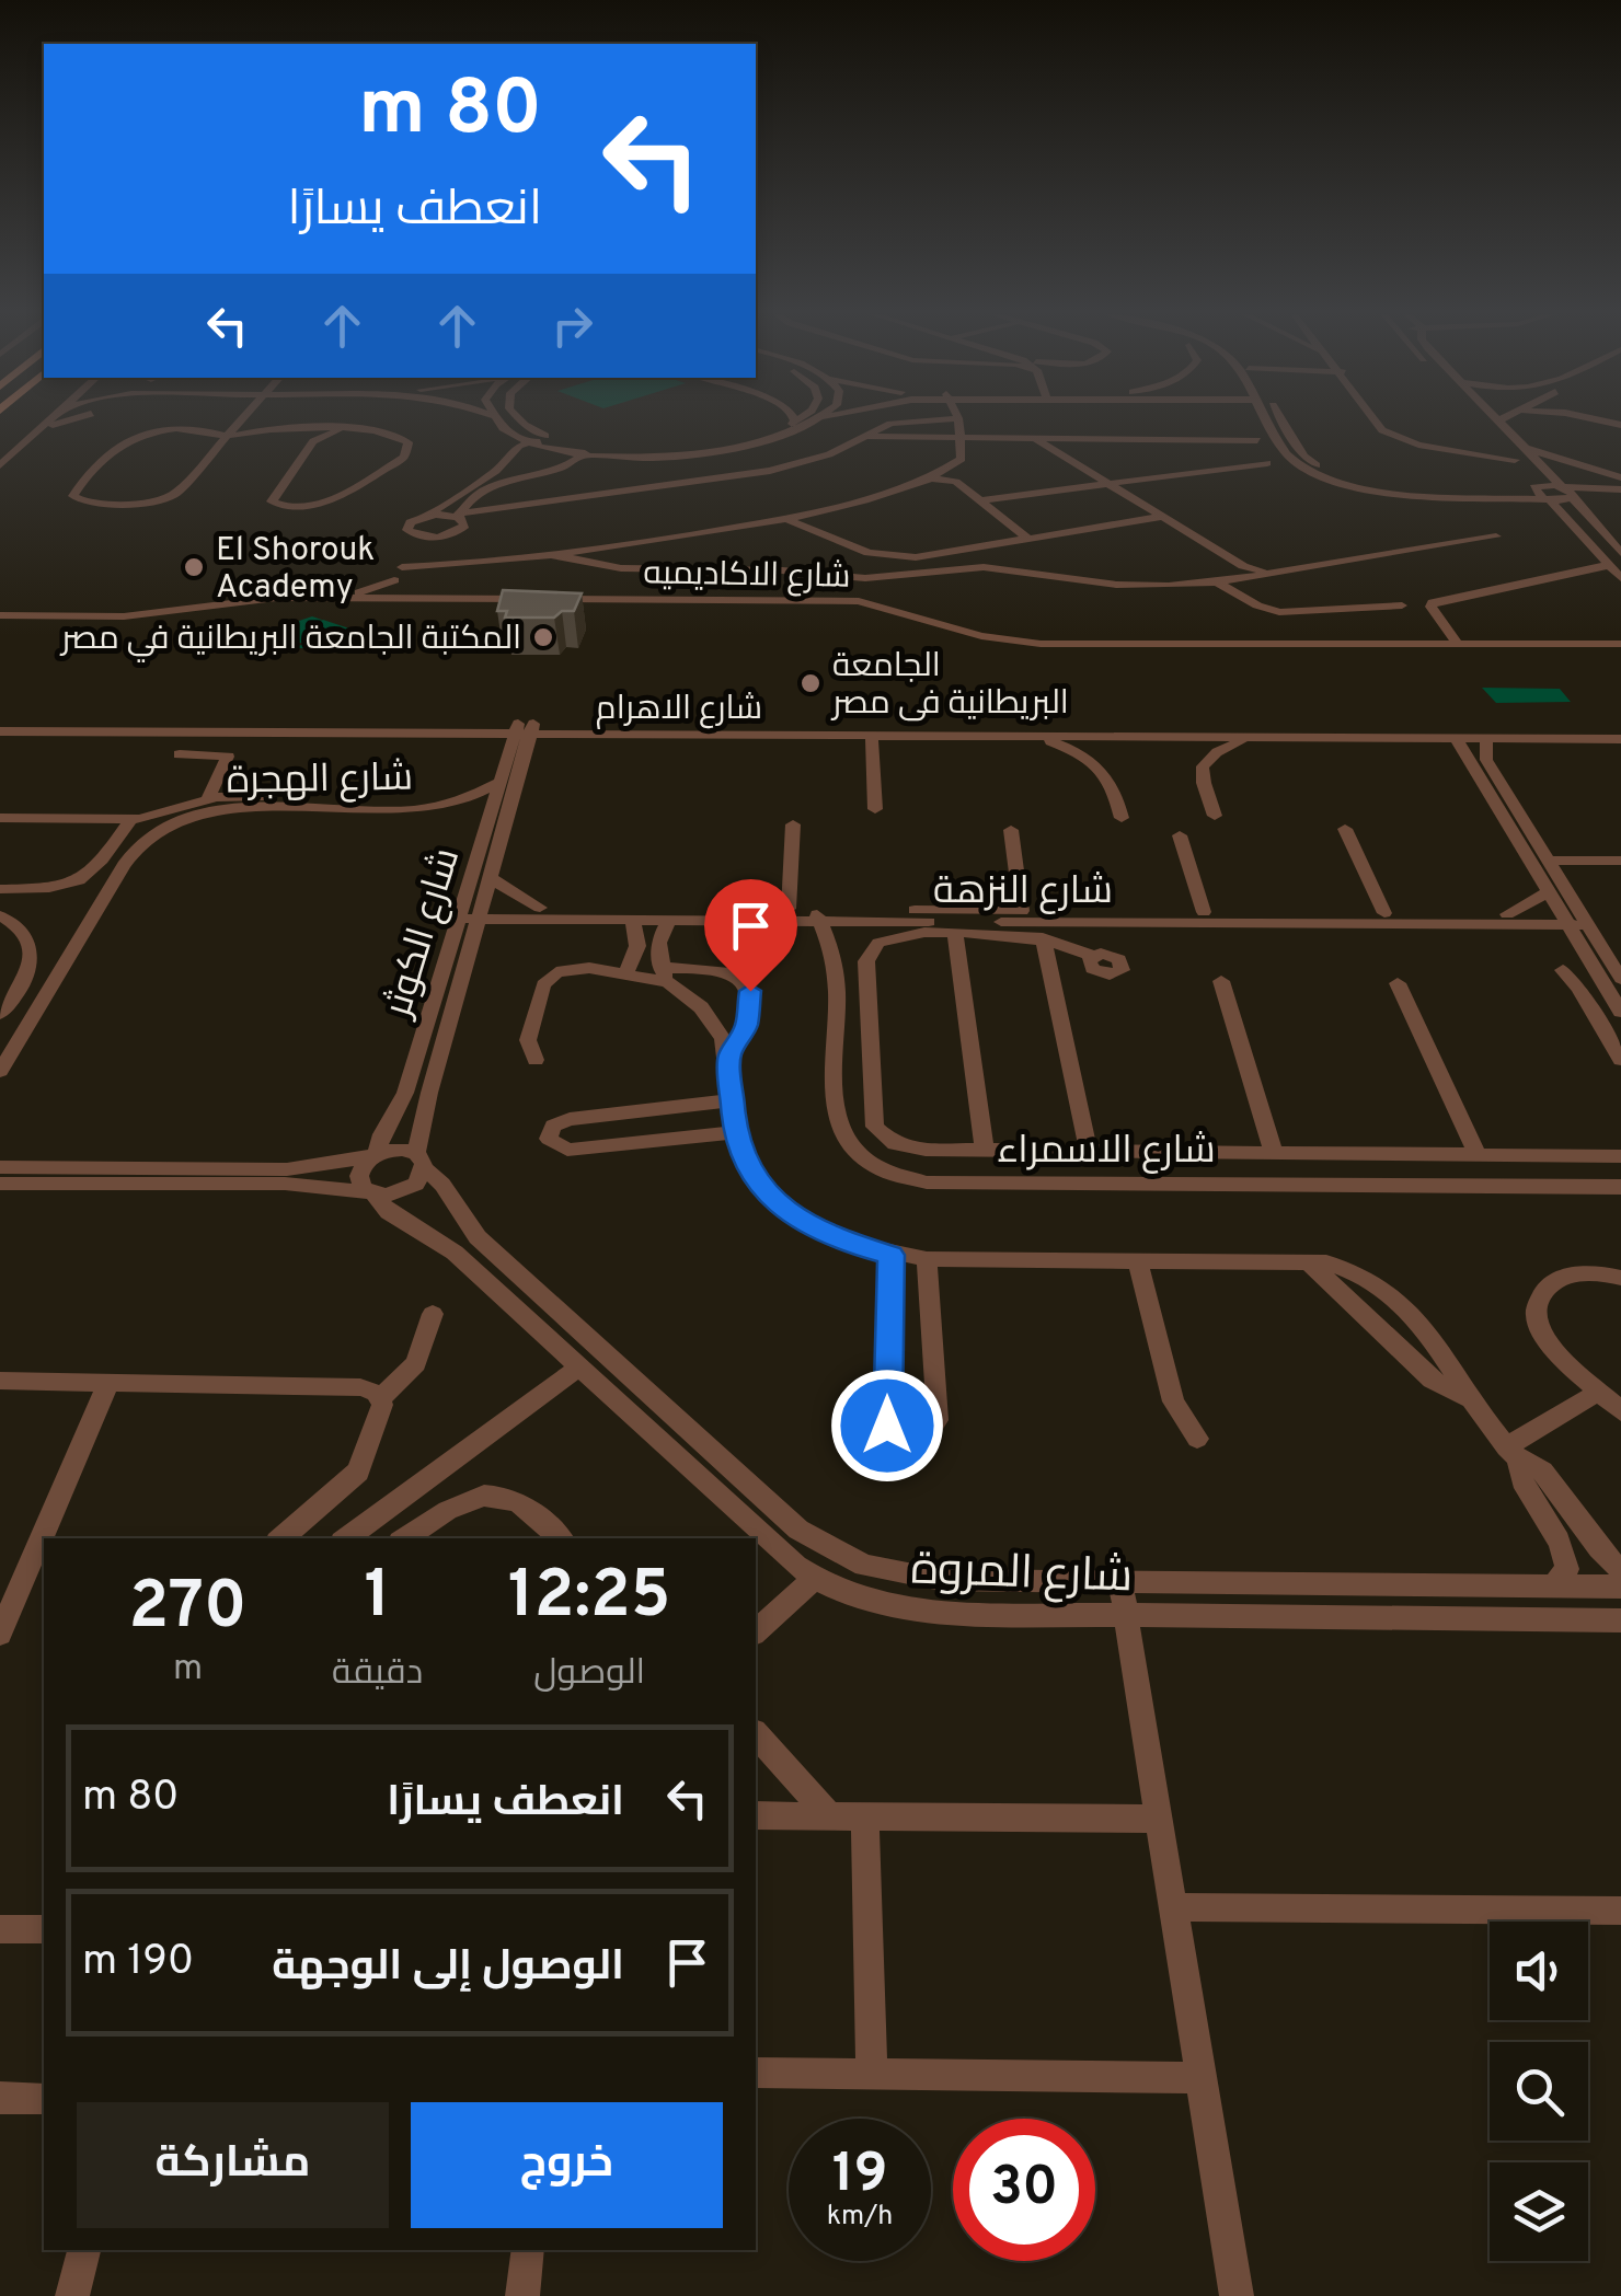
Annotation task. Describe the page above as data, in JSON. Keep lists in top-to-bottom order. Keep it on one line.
{"streets":{"street":["شارع الاكاديميه","شارع الاهرام","شارع الهجرة","شارع النزهة","شارع الكوثر","شارع الاسمراء","شارع المروة"]},"crossings":[["شارع الاهرام","شارع الكوثر"],["شارع النزهة","شارع الكوثر"],["شارع النزهة","شارع الاسمراء"],["شارع الكوثر","شارع المروة"]],"places":["El Shorouk Academy","المكتبة الجامعة البريطانية في مصر","الجامعة البريطانية فى مصر"],"page":{"turn":["80 m","انعطف يسارًا"],"eta":["12:25","الوصول","1","دقيقة","270","m"],"list":[{"name":"انعطف يسارًا","value":"80 m"},{"name":"الوصول إلى الوجهة","value":"190 m"}],"buttons":["خروج","مشاركة"],"speed":"19 km/h","limit":"30"}}
